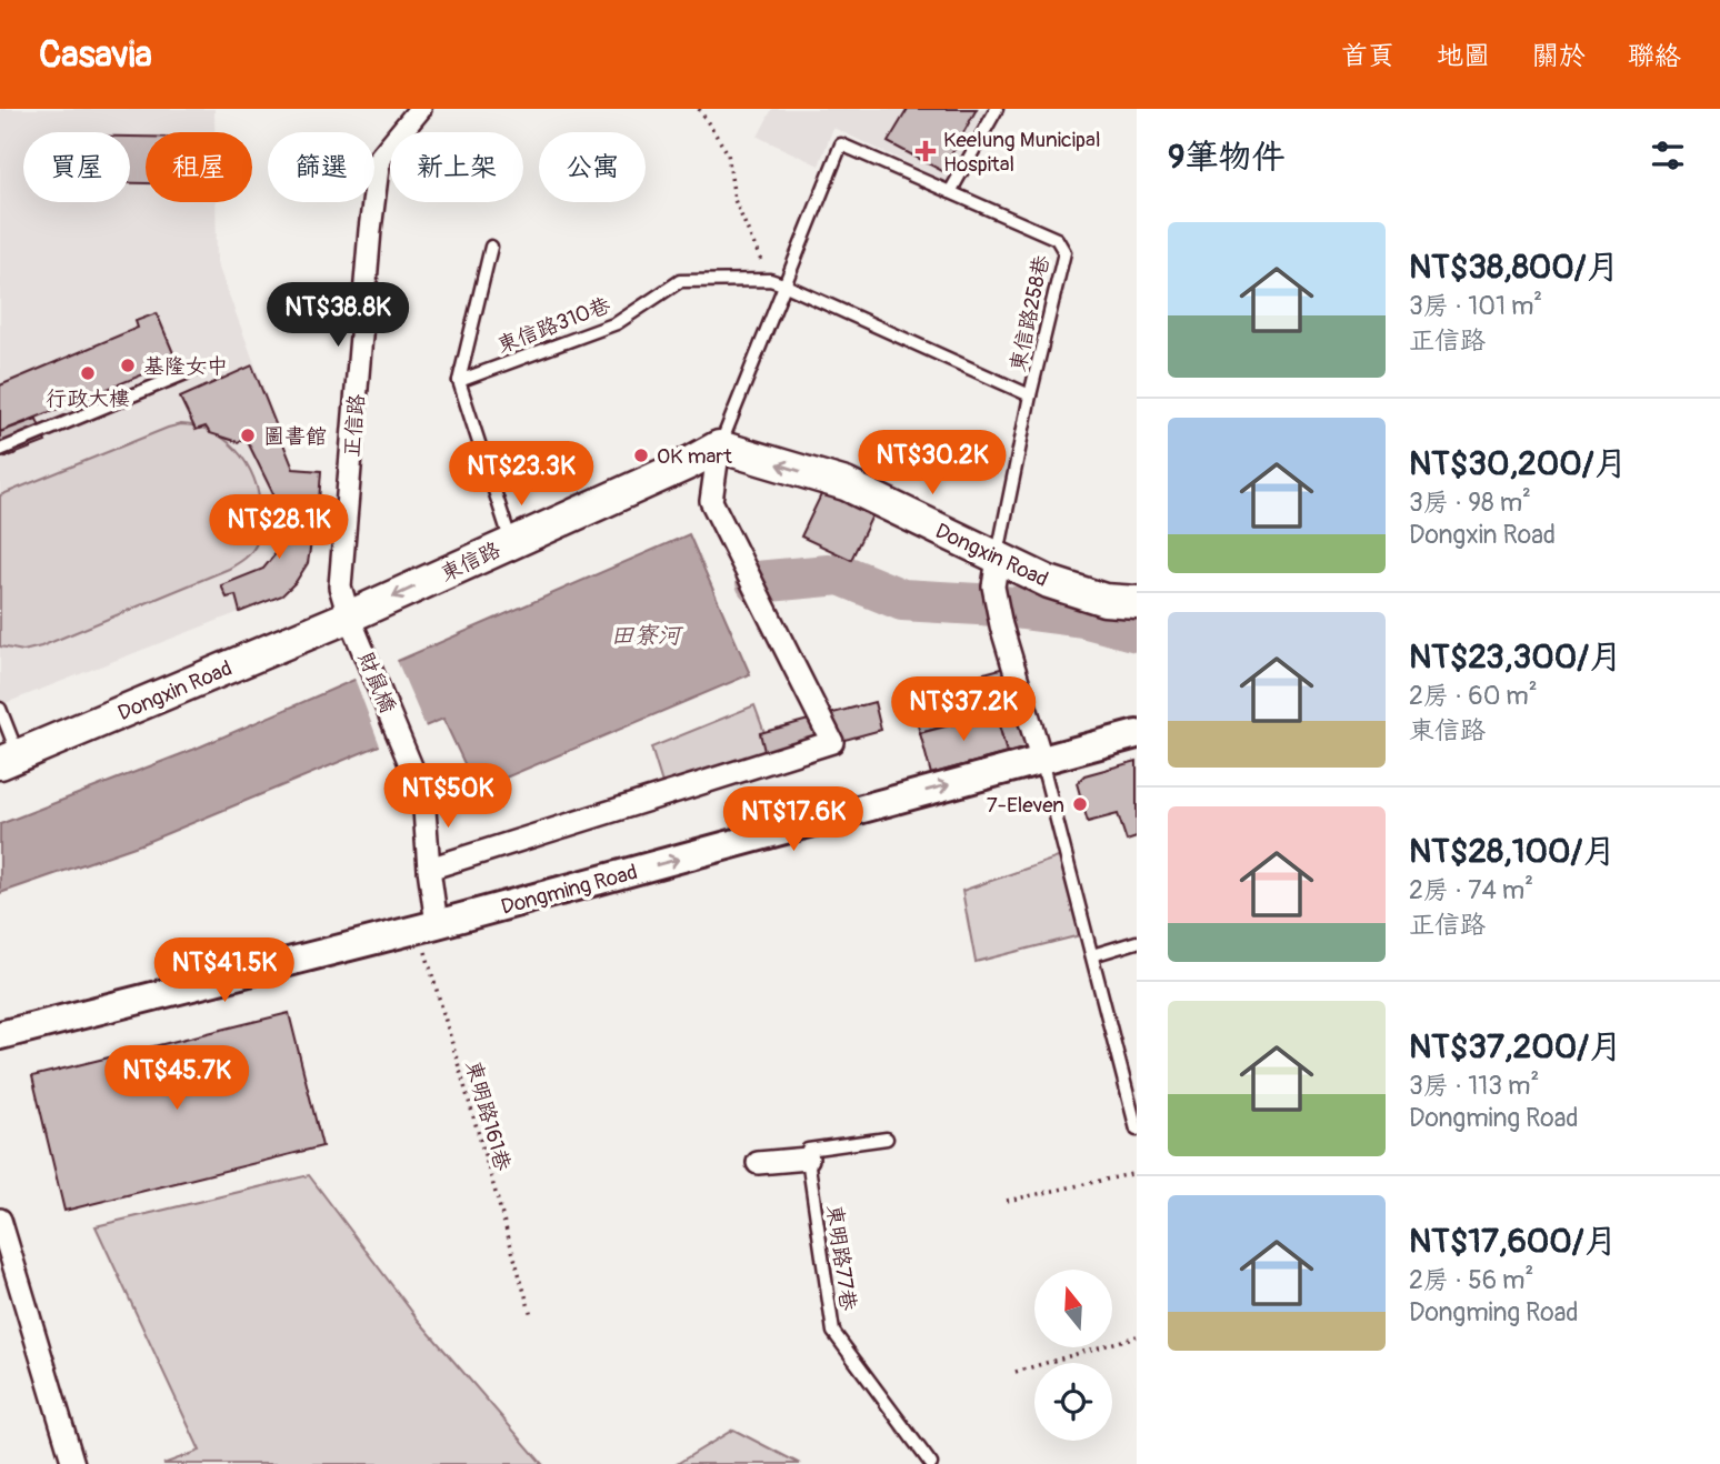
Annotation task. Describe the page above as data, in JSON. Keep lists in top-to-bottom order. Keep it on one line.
{"streets":{"main road":["Dongxin Road","東信路"],"street":["正信路","財鼠橋","Dongming Road"],"lane":["東信路258巷","東信路310巷","東明路77巷"],"path":["東明路161巷"]},"crossings":[["東信路258巷","東信路310巷"],["東信路258巷","Dongxin Road"],["正信路","Dongxin Road"],["正信路","東信路"],["正信路","財鼠橋"],["Dongxin Road","東信路"],["Dongxin Road","財鼠橋"],["東信路","財鼠橋"],["財鼠橋","Dongming Road"],["財鼠橋","東明路161巷"],["Dongming Road","東明路161巷"]],"one_way":["Dongxin Road","東信路","Dongming Road"],"water":["田寮河"],"places":{"health":["Keelung Municipal Hospital"],"other":["基隆女中","行政大樓","圖書館","OK mart","7-Eleven"]},"north":"top","page":{"header":"Casavia","nav":["首頁","地圖","關於","聯絡"],"heading":"9筆物件","chip":["買屋","租屋","篩選","新上架","公寓"],"list":[{"name":"NT$38,800/月","note":"3房 · 101 m² · 正信路"},{"name":"NT$30,200/月","note":"3房 · 98 m² · Dongxin Road"},{"name":"NT$23,300/月","note":"2房 · 60 m² · 東信路"},{"name":"NT$28,100/月","note":"2房 · 74 m² · 正信路"},{"name":"NT$37,200/月","note":"3房 · 113 m² · Dongming Road"},{"name":"NT$17,600/月","note":"2房 · 56 m² · Dongming Road"}],"price":["NT$38.8K","NT$30.2K","NT$23.3K","NT$28.1K","NT$37.2K","NT$50K","NT$17.6K","NT$41.5K","NT$45.7K"]}}
